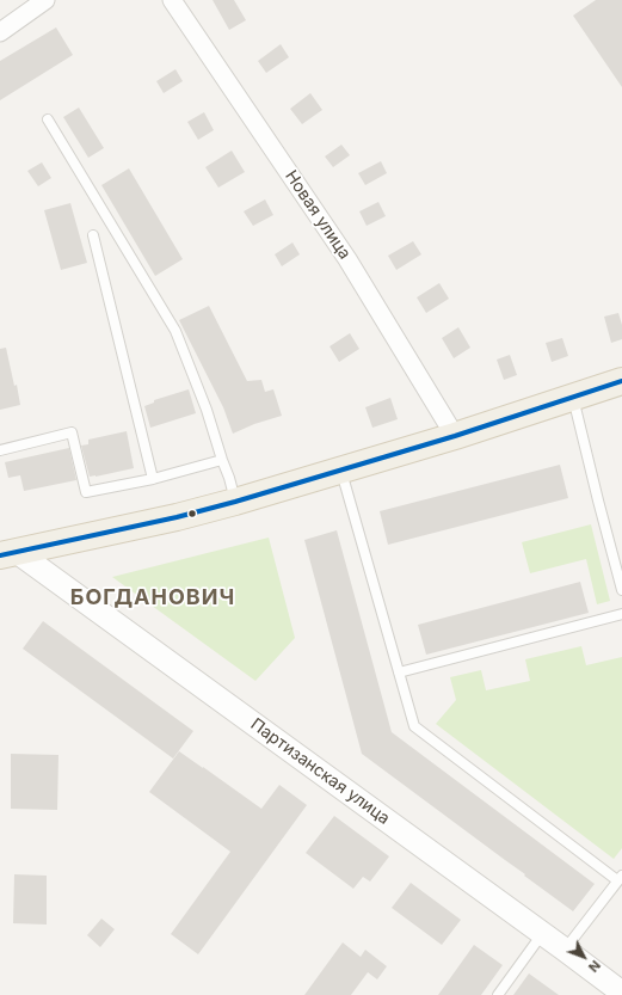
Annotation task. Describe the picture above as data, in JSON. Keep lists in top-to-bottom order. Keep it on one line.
{"streets":{"street":["Новая улица","Партизанская улица"]},"districts":["БОГДАНОВИЧ"],"north":"bottom right"}
